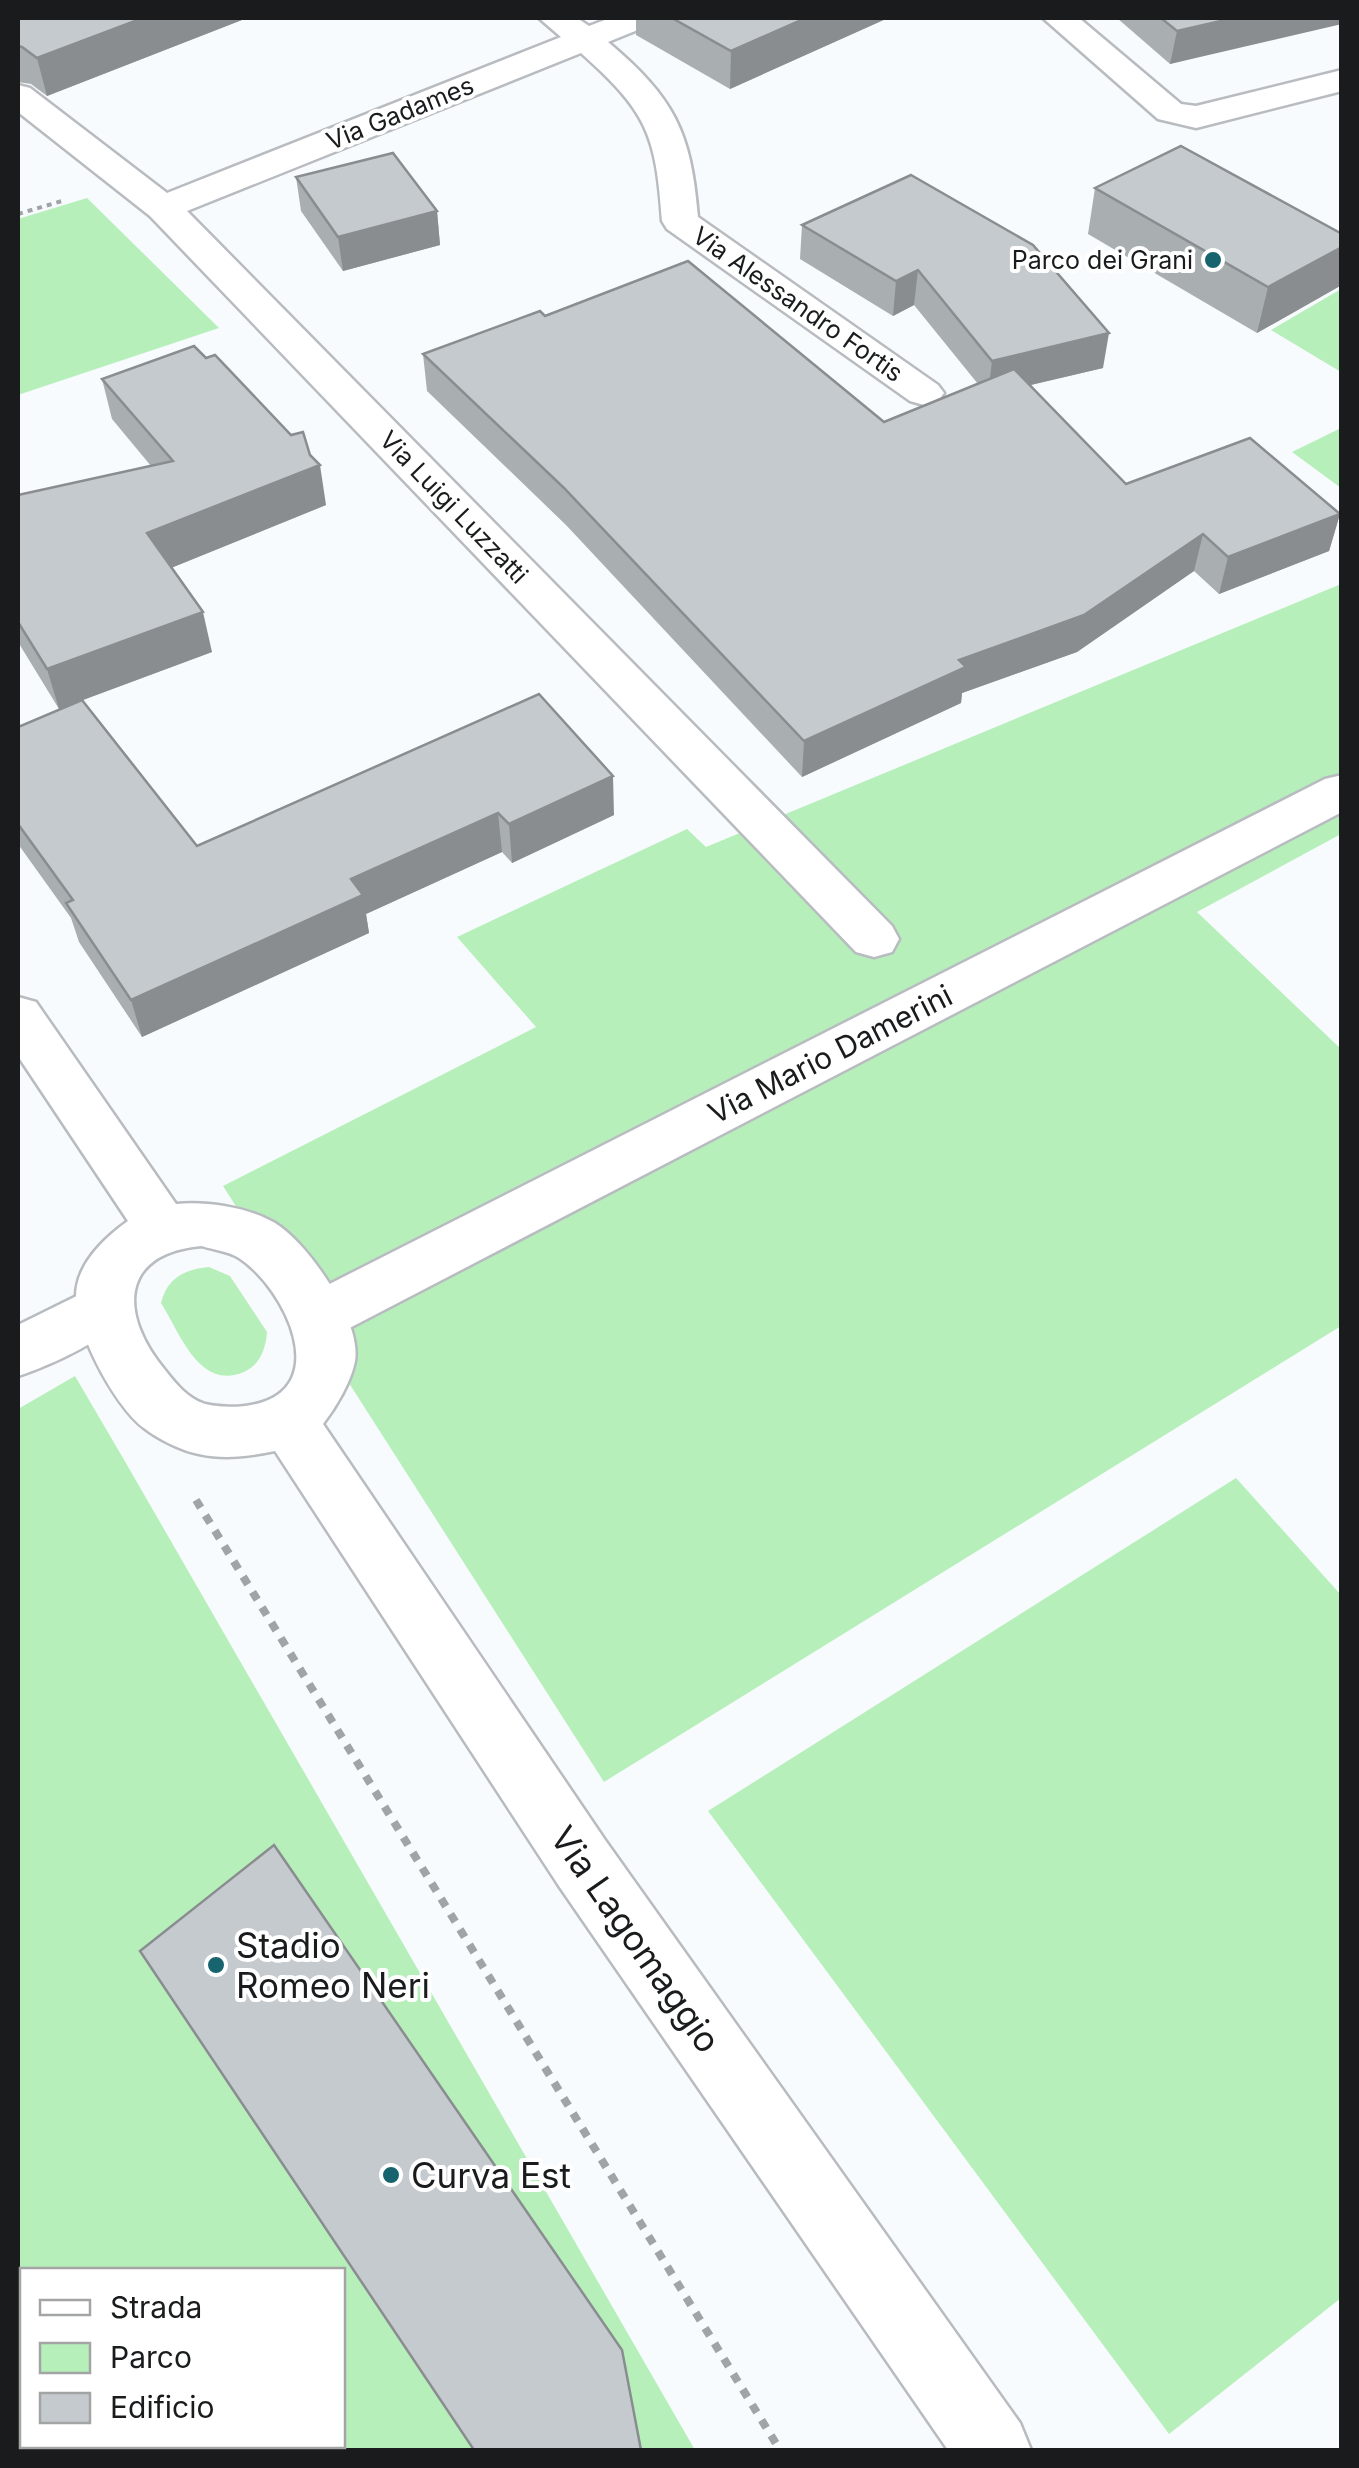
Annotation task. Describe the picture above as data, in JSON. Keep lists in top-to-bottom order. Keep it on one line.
{"streets":{"street":["Via Gadames","Via Alessandro Fortis","Via Luigi Luzzatti","Via Mario Damerini","Via Lagomaggio"]},"crossings":[["Via Gadames","Via Alessandro Fortis"],["Via Gadames","Via Luigi Luzzatti"],["Via Mario Damerini","Via Lagomaggio"]],"places":["Parco dei Grani","Stadio Romeo Neri","Curva Est"],"legend":["Strada","Parco","Edificio"]}
